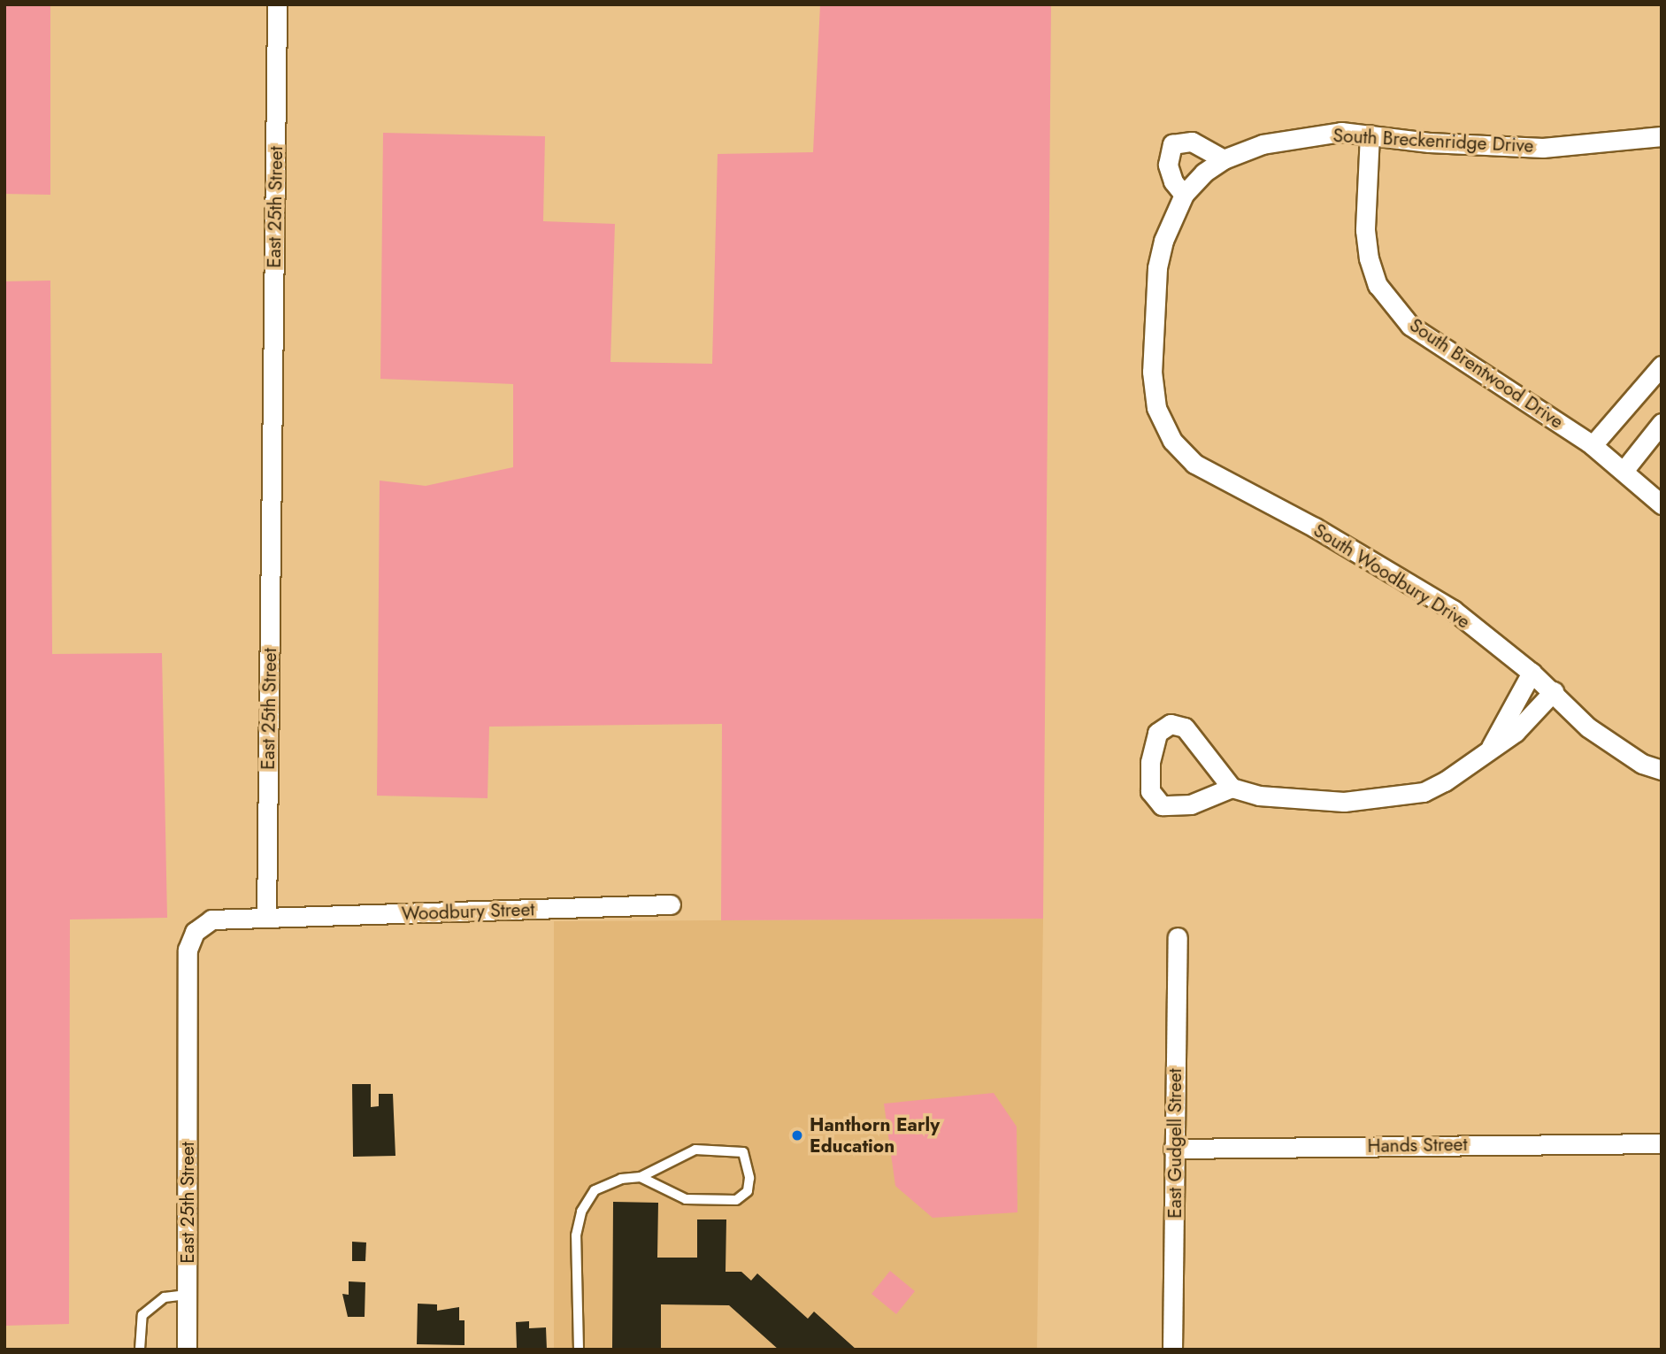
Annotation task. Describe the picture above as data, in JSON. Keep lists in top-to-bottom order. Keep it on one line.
{"streets":{"street":["South Breckenridge Drive","East 25th Street","South Brentwood Drive","South Woodbury Drive","Woodbury Street","East Gudgell Street","Hands Street"]},"crossings":[["South Breckenridge Drive","South Brentwood Drive"],["South Breckenridge Drive","South Woodbury Drive"],["East 25th Street","Woodbury Street"],["East Gudgell Street","Hands Street"]],"places":["Hanthorn Early Education"]}
